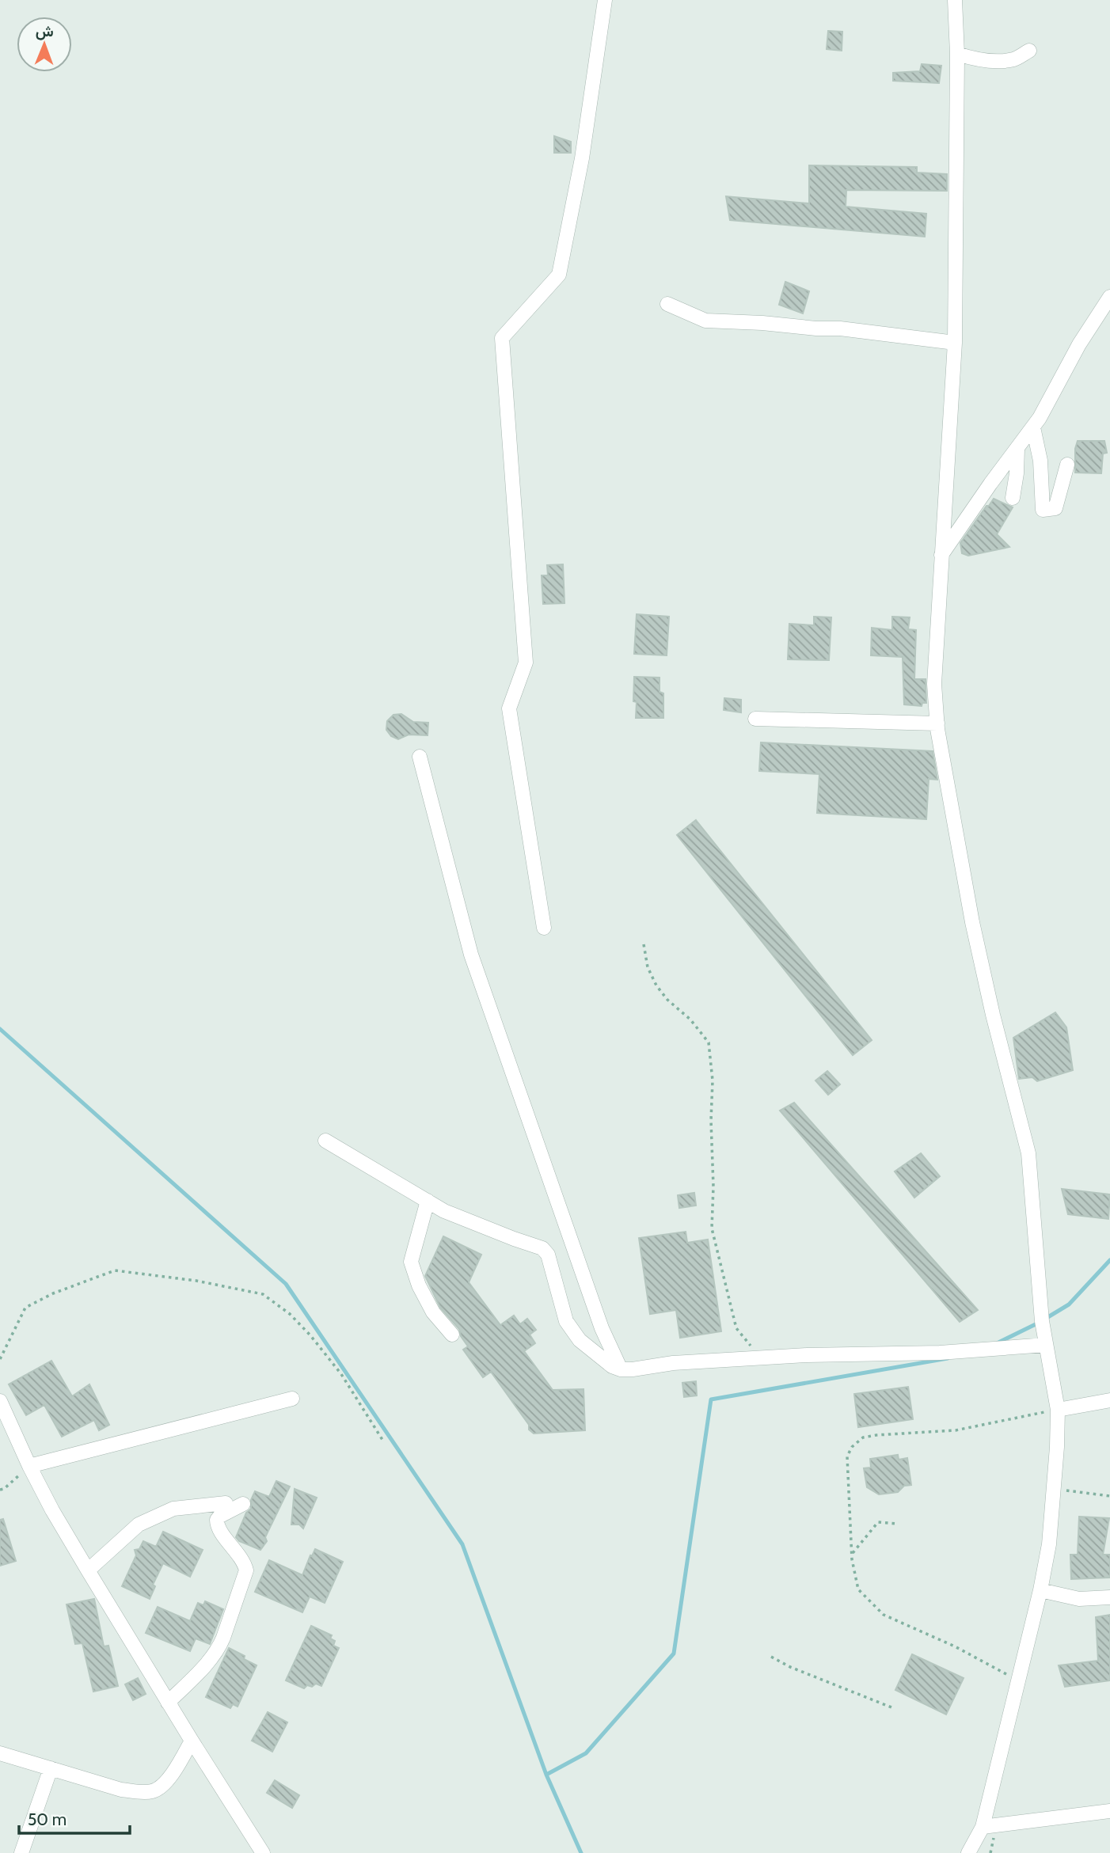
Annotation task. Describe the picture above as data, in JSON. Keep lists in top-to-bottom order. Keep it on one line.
{"scale_bar":"50 m","north":"top"}
